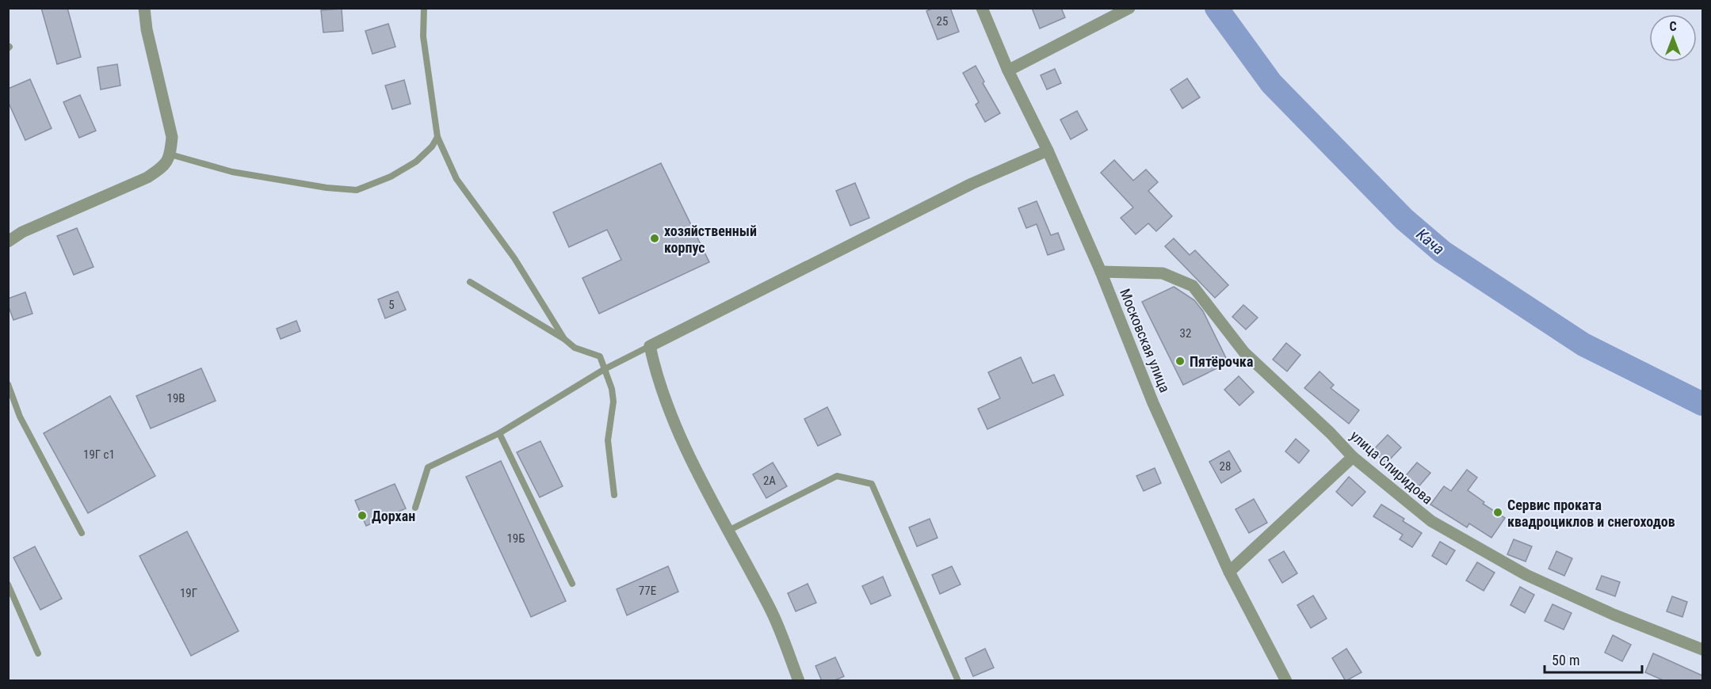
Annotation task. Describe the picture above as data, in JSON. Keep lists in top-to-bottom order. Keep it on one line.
{"streets":{"street":["Московская улица","улица Спиридова"]},"crossings":[["Московская улица","улица Спиридова"]],"water":["Кача"],"places":["хозяйственный корпус","Пятёрочка","Сервис проката квадроциклов и снегоходов","Дорхан"],"house_numbers":["25","5","32","19В","19Г с1","28","2А","19Б","77Е","19Г"],"scale_bar":"50 m","north":"top"}
